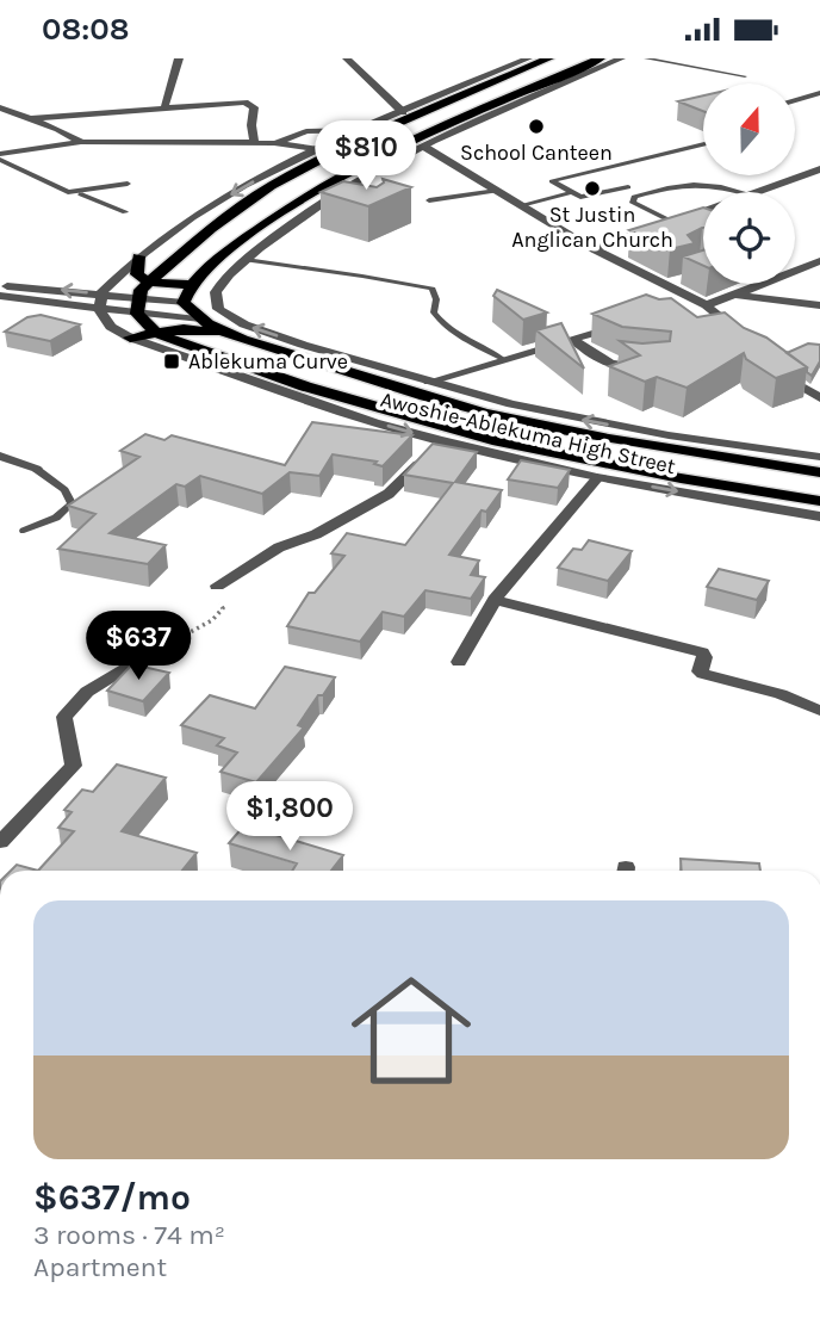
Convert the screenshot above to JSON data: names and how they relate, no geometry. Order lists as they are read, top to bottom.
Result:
{
  "streets": {
    "main road": ["Awoshie-Ablekuma High Street"]
  },
  "places": {
    "other": ["School Canteen", "St Justin Anglican Church"],
    "transit": ["Ablekuma Curve"]
  },
  "north": "top",
  "page": {
    "status": "08:08",
    "price": ["$810", "$637", "$1,800"],
    "list": [
      {
        "name": "$637/mo",
        "note": "3 rooms · 74 m² · Apartment"
      }
    ]
  }
}
